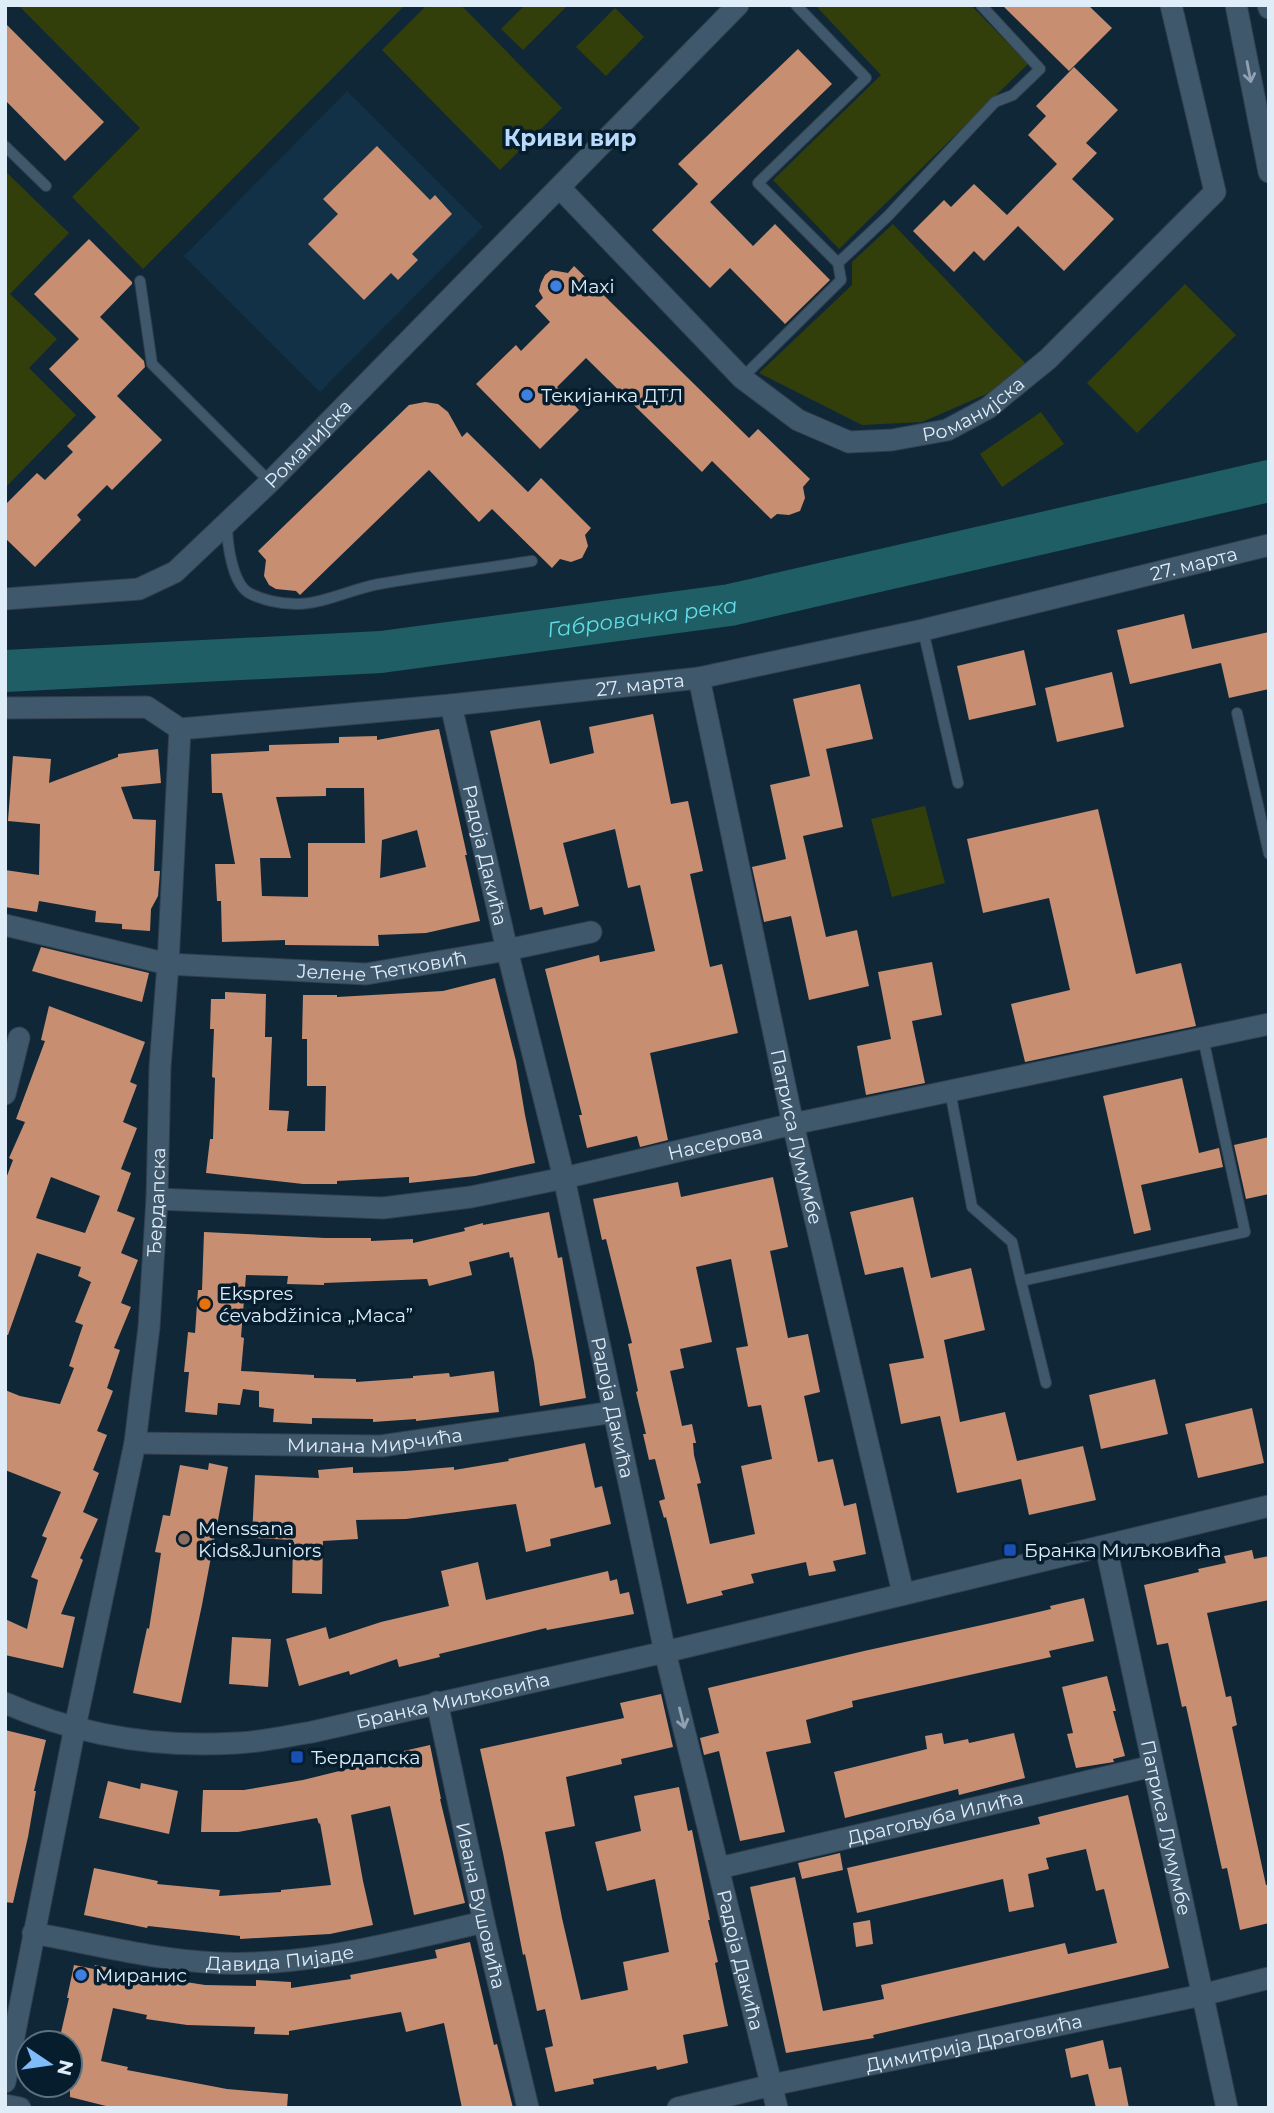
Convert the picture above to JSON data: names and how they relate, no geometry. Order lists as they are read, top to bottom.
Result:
{
  "streets": {
    "street": [
      "Романијска",
      "27. марта",
      "Радоја Дакића",
      "Јелене Ћетковић",
      "Патриса Лумумбе",
      "Насерова",
      "Ђердапска",
      "Милана Мирчића",
      "Бранка Миљковића",
      "Драгољуба Илића",
      "Ивана Вушовића",
      "Давида Пијаде",
      "Димитрија Драговића"
    ]
  },
  "crossings": [
    ["27. марта", "Радоја Дакића"],
    ["27. марта", "Патриса Лумумбе"],
    ["27. марта", "Ђердапска"],
    ["Радоја Дакића", "Јелене Ћетковић"],
    ["Радоја Дакића", "Насерова"],
    ["Радоја Дакића", "Милана Мирчића"],
    ["Радоја Дакића", "Бранка Миљковића"],
    ["Радоја Дакића", "Драгољуба Илића"],
    ["Радоја Дакића", "Димитрија Драговића"],
    ["Јелене Ћетковић", "Ђердапска"],
    ["Патриса Лумумбе", "Насерова"],
    ["Патриса Лумумбе", "Бранка Миљковића"],
    ["Патриса Лумумбе", "Драгољуба Илића"],
    ["Патриса Лумумбе", "Димитрија Драговића"],
    ["Насерова", "Ђердапска"],
    ["Ђердапска", "Милана Мирчића"],
    ["Ђердапска", "Бранка Миљковића"],
    ["Ђердапска", "Давида Пијаде"],
    ["Бранка Миљковића", "Ивана Вушовића"],
    ["Ивана Вушовића", "Давида Пијаде"]
  ],
  "districts": ["Криви вир"],
  "water": ["Габровачка река"],
  "places": {
    "other": [
      "Maxi",
      "Текијанка ДТЛ",
      "Ekspres ćevabdžinica „Maca”",
      "Menssana Kids&Juniors",
      "Миранис"
    ],
    "transit": ["Бранка Миљковића", "Ђердапска"]
  },
  "north": "right"
}
